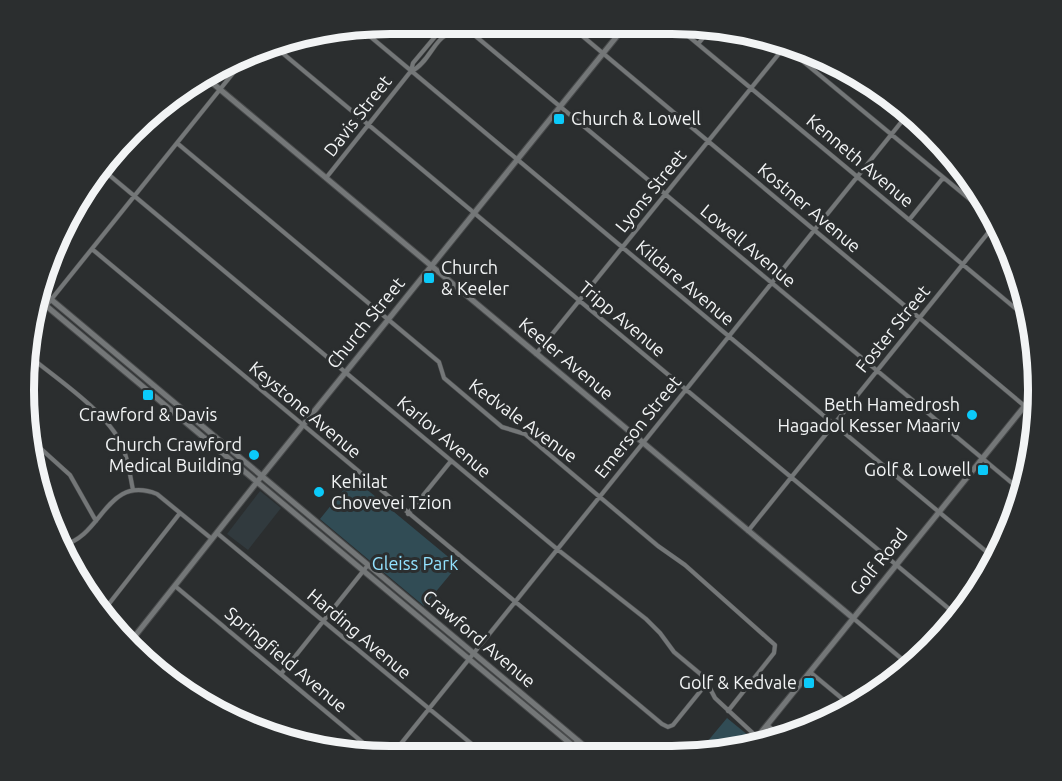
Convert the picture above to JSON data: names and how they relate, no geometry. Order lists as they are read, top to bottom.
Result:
{
  "streets": {
    "main road": [
      "Church Street",
      "Keeler Avenue",
      "Golf Road",
      "Crawford Avenue"
    ],
    "street": [
      "Davis Street",
      "Kenneth Avenue",
      "Lyons Street",
      "Kostner Avenue",
      "Lowell Avenue",
      "Kildare Avenue",
      "Tripp Avenue",
      "Foster Street",
      "Keystone Avenue",
      "Kedvale Avenue",
      "Emerson Street",
      "Karlov Avenue",
      "Harding Avenue",
      "Springfield Avenue"
    ]
  },
  "crossings": [
    ["Davis Street", "Kildare Avenue"],
    ["Davis Street", "Tripp Avenue"],
    ["Davis Street", "Keeler Avenue"],
    ["Kenneth Avenue", "Lyons Street"],
    ["Kenneth Avenue", "Foster Street"],
    ["Kenneth Avenue", "Emerson Street"],
    ["Lyons Street", "Kostner Avenue"],
    ["Lyons Street", "Lowell Avenue"],
    ["Lyons Street", "Kildare Avenue"],
    ["Lyons Street", "Tripp Avenue"],
    ["Lyons Street", "Keeler Avenue"],
    ["Kostner Avenue", "Church Street"],
    ["Kostner Avenue", "Foster Street"],
    ["Kostner Avenue", "Emerson Street"],
    ["Kostner Avenue", "Golf Road"],
    ["Lowell Avenue", "Church Street"],
    ["Lowell Avenue", "Foster Street"],
    ["Lowell Avenue", "Emerson Street"],
    ["Lowell Avenue", "Golf Road"],
    ["Kildare Avenue", "Church Street"],
    ["Kildare Avenue", "Foster Street"],
    ["Kildare Avenue", "Emerson Street"],
    ["Kildare Avenue", "Golf Road"],
    ["Tripp Avenue", "Church Street"],
    ["Tripp Avenue", "Foster Street"],
    ["Tripp Avenue", "Emerson Street"],
    ["Tripp Avenue", "Golf Road"],
    ["Church Street", "Keeler Avenue"],
    ["Church Street", "Keystone Avenue"],
    ["Church Street", "Kedvale Avenue"],
    ["Church Street", "Karlov Avenue"],
    ["Church Street", "Harding Avenue"],
    ["Church Street", "Crawford Avenue"],
    ["Church Street", "Springfield Avenue"],
    ["Foster Street", "Keeler Avenue"],
    ["Keeler Avenue", "Emerson Street"],
    ["Keeler Avenue", "Golf Road"],
    ["Keystone Avenue", "Emerson Street"],
    ["Keystone Avenue", "Karlov Avenue"],
    ["Kedvale Avenue", "Emerson Street"],
    ["Kedvale Avenue", "Karlov Avenue"],
    ["Emerson Street", "Karlov Avenue"],
    ["Emerson Street", "Harding Avenue"],
    ["Emerson Street", "Crawford Avenue"]
  ],
  "parks": ["Gleiss Park"],
  "places": {
    "transit": [
      "Church & Lowell",
      "Church & Keeler",
      "Crawford & Davis",
      "Golf & Lowell",
      "Golf & Kedvale"
    ],
    "other": ["Beth Hamedrosh Hagadol Kesser Maariv", "Church Crawford Medical Building", "Kehilat Chovevei Tzion"]
  }
}
